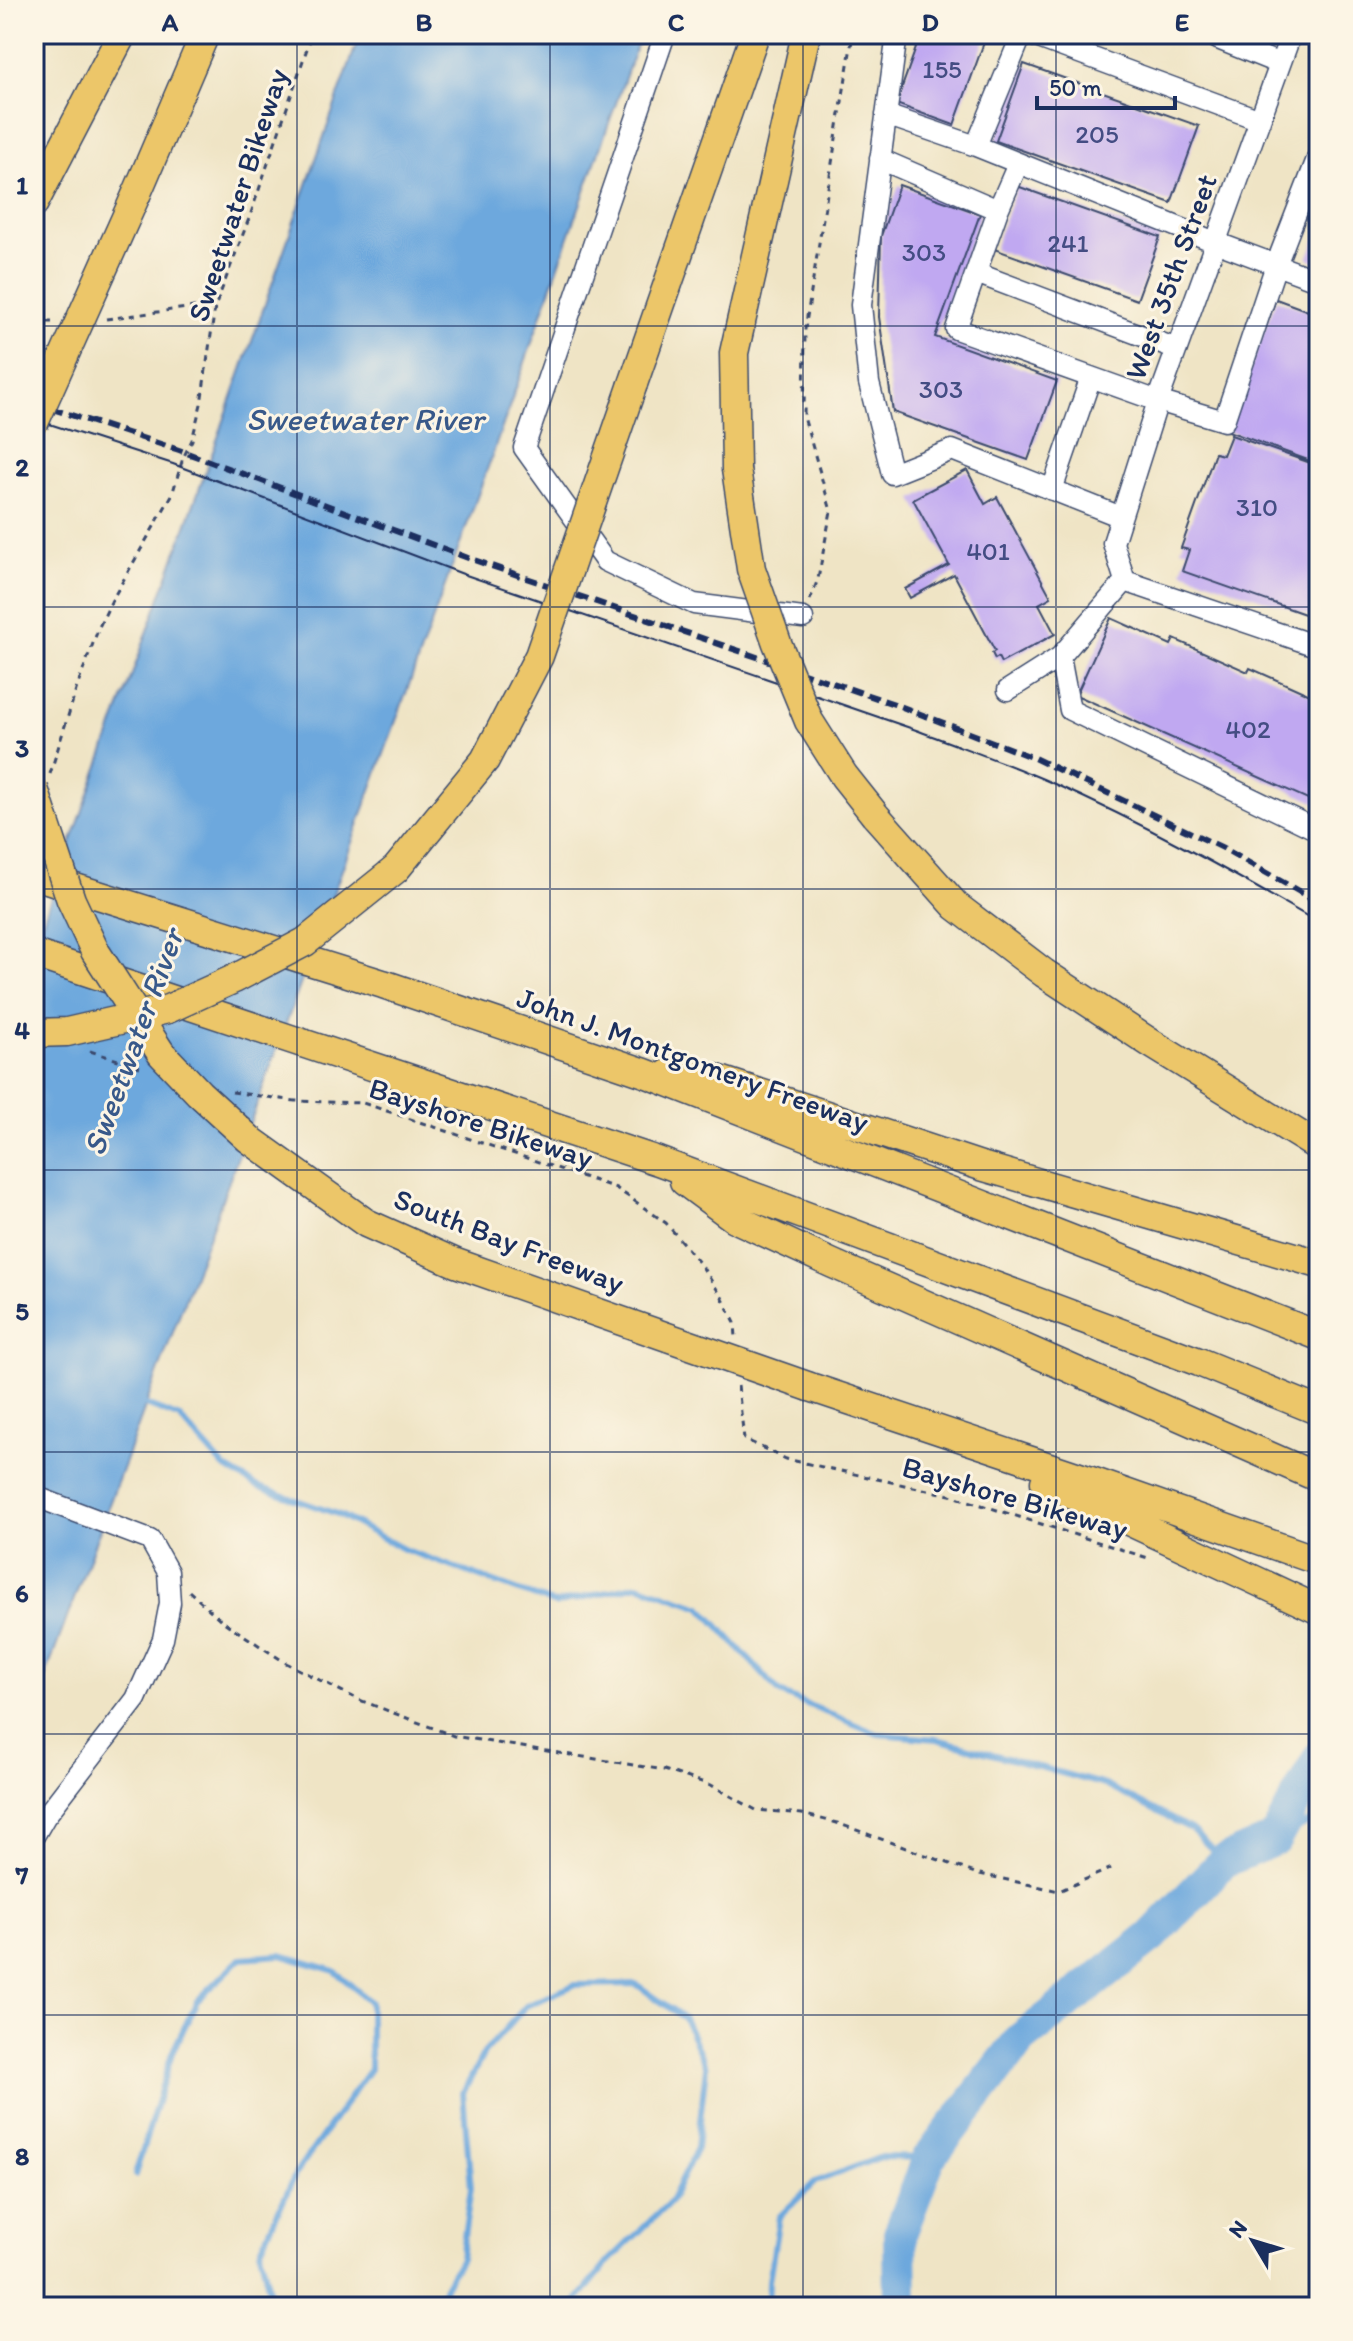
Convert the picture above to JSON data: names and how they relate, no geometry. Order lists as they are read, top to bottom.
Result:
{
  "streets": {
    "highway": ["John J. Montgomery Freeway", "South Bay Freeway"],
    "street": ["West 35th Street"],
    "path": ["Sweetwater Bikeway", "Bayshore Bikeway"]
  },
  "crossings": [
    ["Sweetwater Bikeway", "South Bay Freeway"]
  ],
  "water": ["Sweetwater River"],
  "house_numbers": [
    "155",
    "205",
    "241",
    "303",
    "303",
    "310",
    "401",
    "402"
  ],
  "scale_bar": "50 m",
  "north": "top left",
  "grid": {
    "columns": [
      "A",
      "B",
      "C",
      "D",
      "E"
    ],
    "rows": [
      "1",
      "2",
      "3",
      "4",
      "5",
      "6",
      "7",
      "8"
    ]
  }
}
